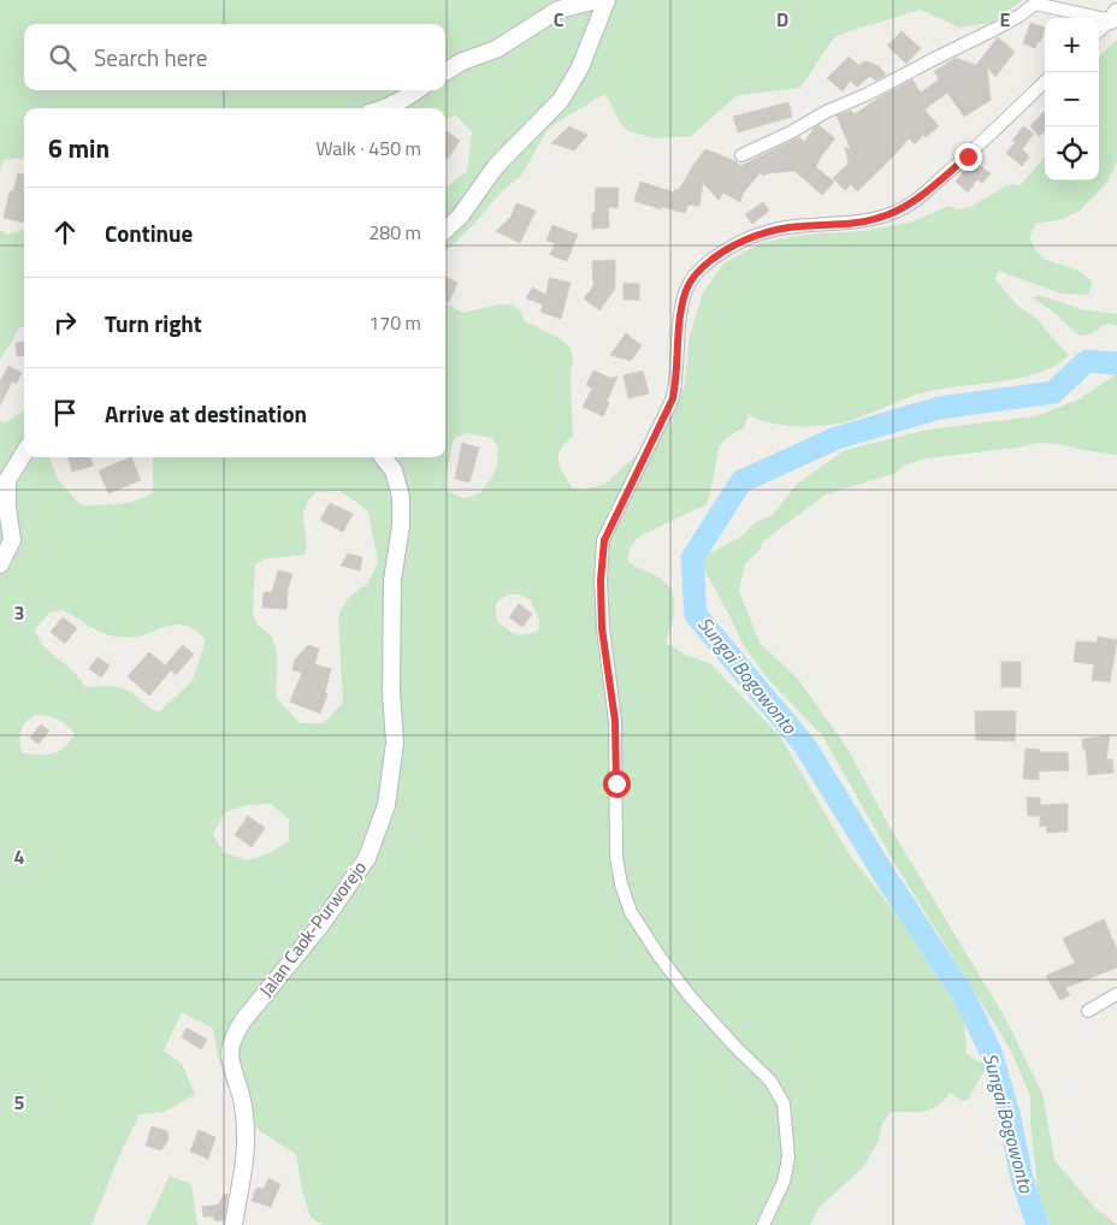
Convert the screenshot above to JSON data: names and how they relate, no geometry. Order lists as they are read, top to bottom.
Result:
{
  "streets": {
    "street": ["Jalan Caok-Purworejo"]
  },
  "water": ["Sungai Bogowonto"],
  "page": {
    "map_buttons": ["+", "−"],
    "search": "Search here",
    "heading": ["6 min", "Walk · 450 m"],
    "list": [
      ["Continue", "280 m"],
      ["Turn right", "170 m"],
      "Arrive at destination"
    ]
  },
  "grid": {
    "columns": ["C", "D", "E"],
    "rows": ["3", "4", "5"]
  }
}
